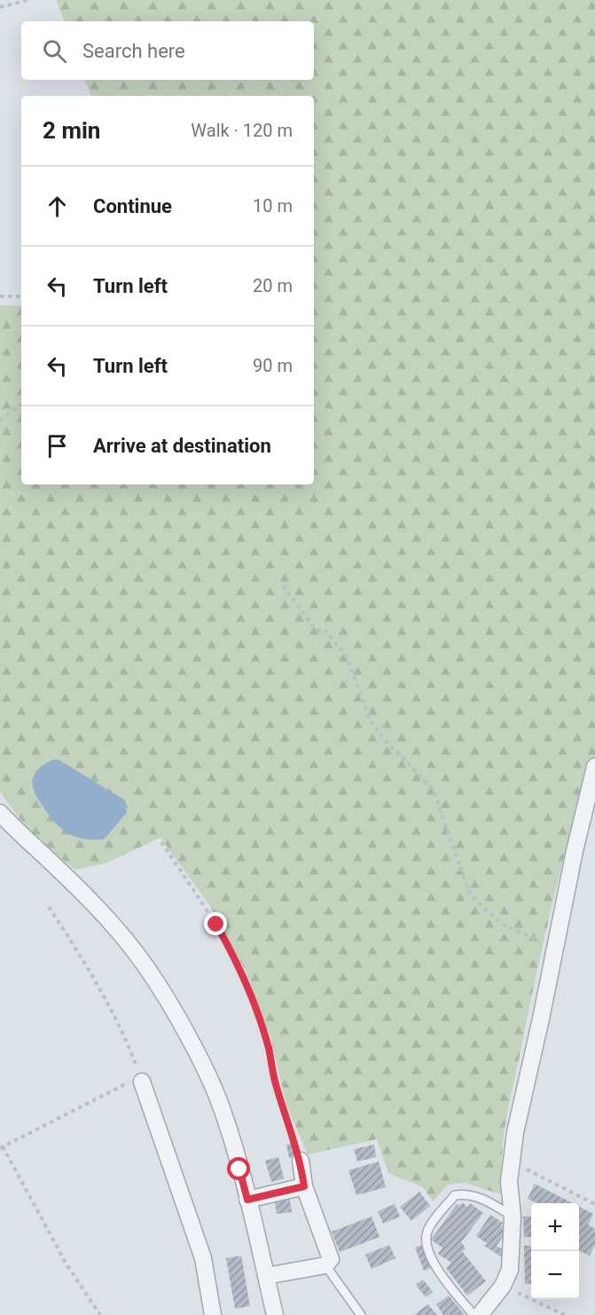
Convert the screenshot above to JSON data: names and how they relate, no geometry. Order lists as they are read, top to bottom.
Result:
{
  "page": {
    "search": "Search here",
    "heading": ["2 min", "Walk · 120 m"],
    "list": [
      ["Continue", "10 m"],
      ["Turn left", "20 m"],
      ["Turn left", "90 m"],
      "Arrive at destination"
    ],
    "map_buttons": ["+", "−"]
  }
}
